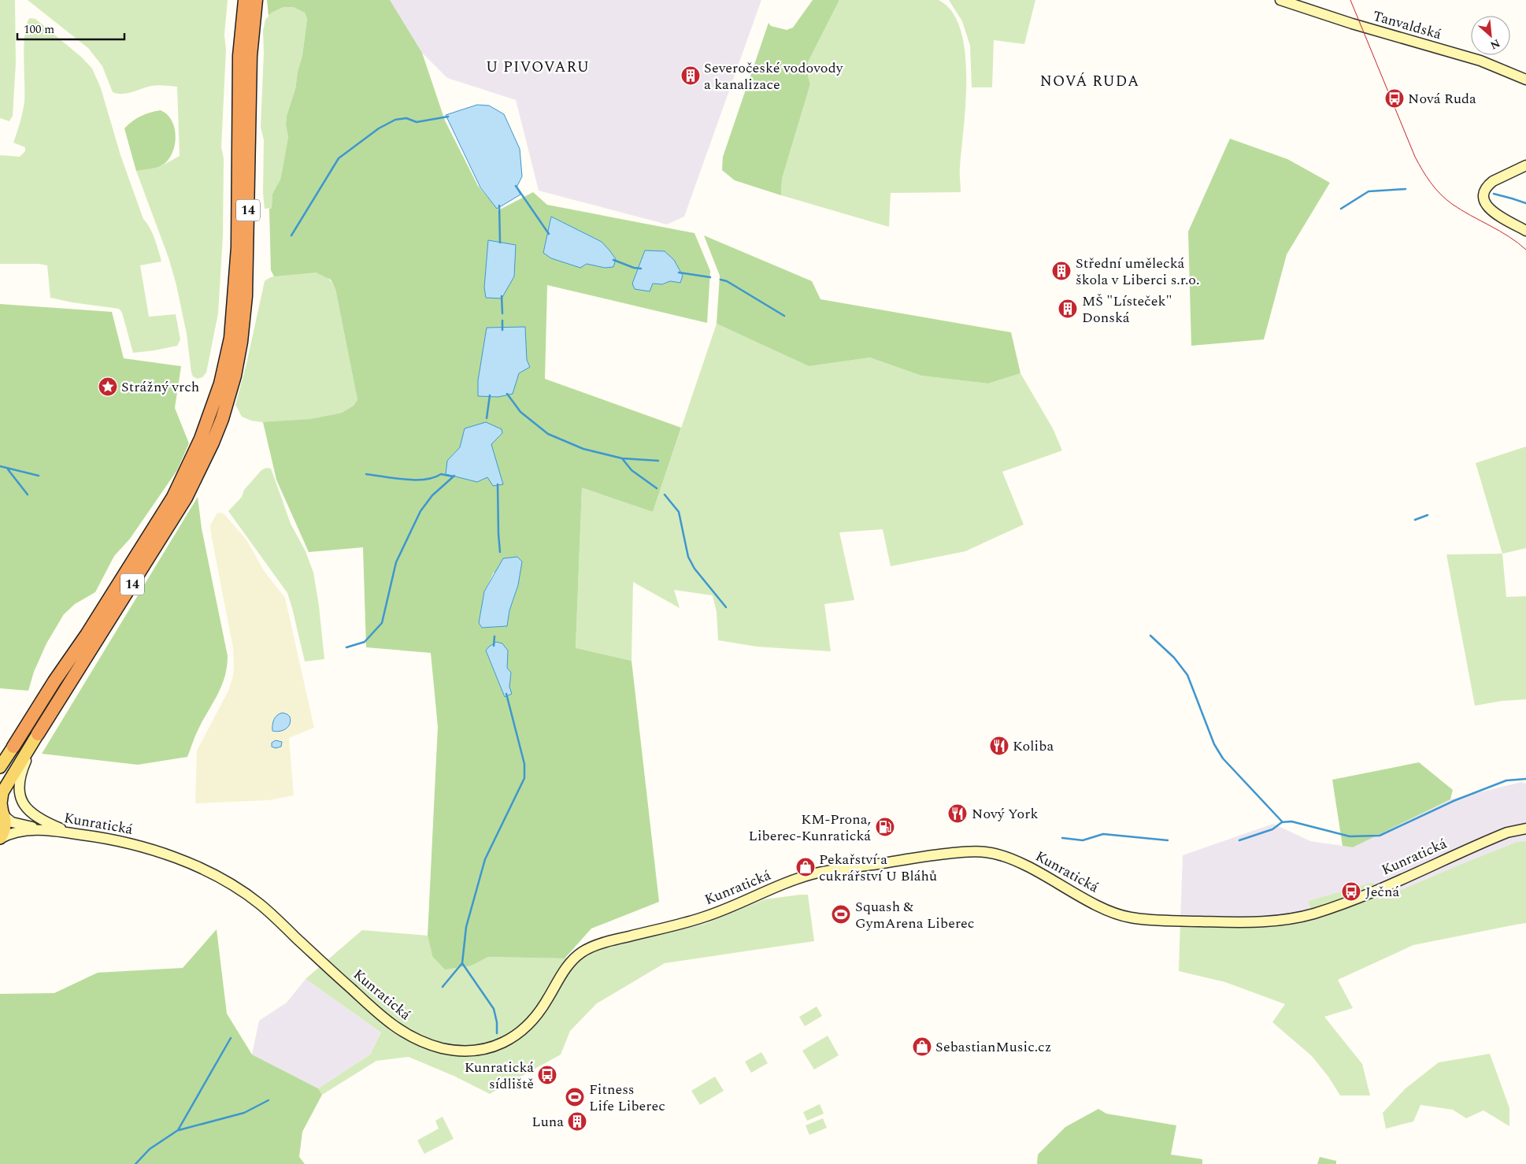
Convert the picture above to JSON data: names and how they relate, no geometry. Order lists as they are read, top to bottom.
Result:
{
  "streets": {
    "highway": ["14"],
    "main road": ["Kunratická"],
    "street": ["Tanvaldská"]
  },
  "crossings": [
    ["14", "Kunratická"]
  ],
  "districts": ["U PIVOVARU", "NOVÁ RUDA"],
  "places": {
    "building": [
      "Severočeské vodovody a kanalizace",
      "Střední umělecká škola v Liberci s.r.o.",
      "MŠ \"Lísteček\" Donská",
      "Luna"
    ],
    "bus stop": ["Nová Ruda", "Ječná", "Kunratická sídliště"],
    "place": ["Strážný vrch"],
    "restaurant": ["Koliba", "Nový York"],
    "fuel station": ["KM-Prona, Liberec-Kunratická"],
    "shop": ["Pekařství a cukrářství U Bláhů", "SebastianMusic.cz"],
    "sports": ["Squash & GymArena Liberec", "Fitness Life Liberec"]
  },
  "scale_bar": "100 m",
  "north": "bottom right"
}
